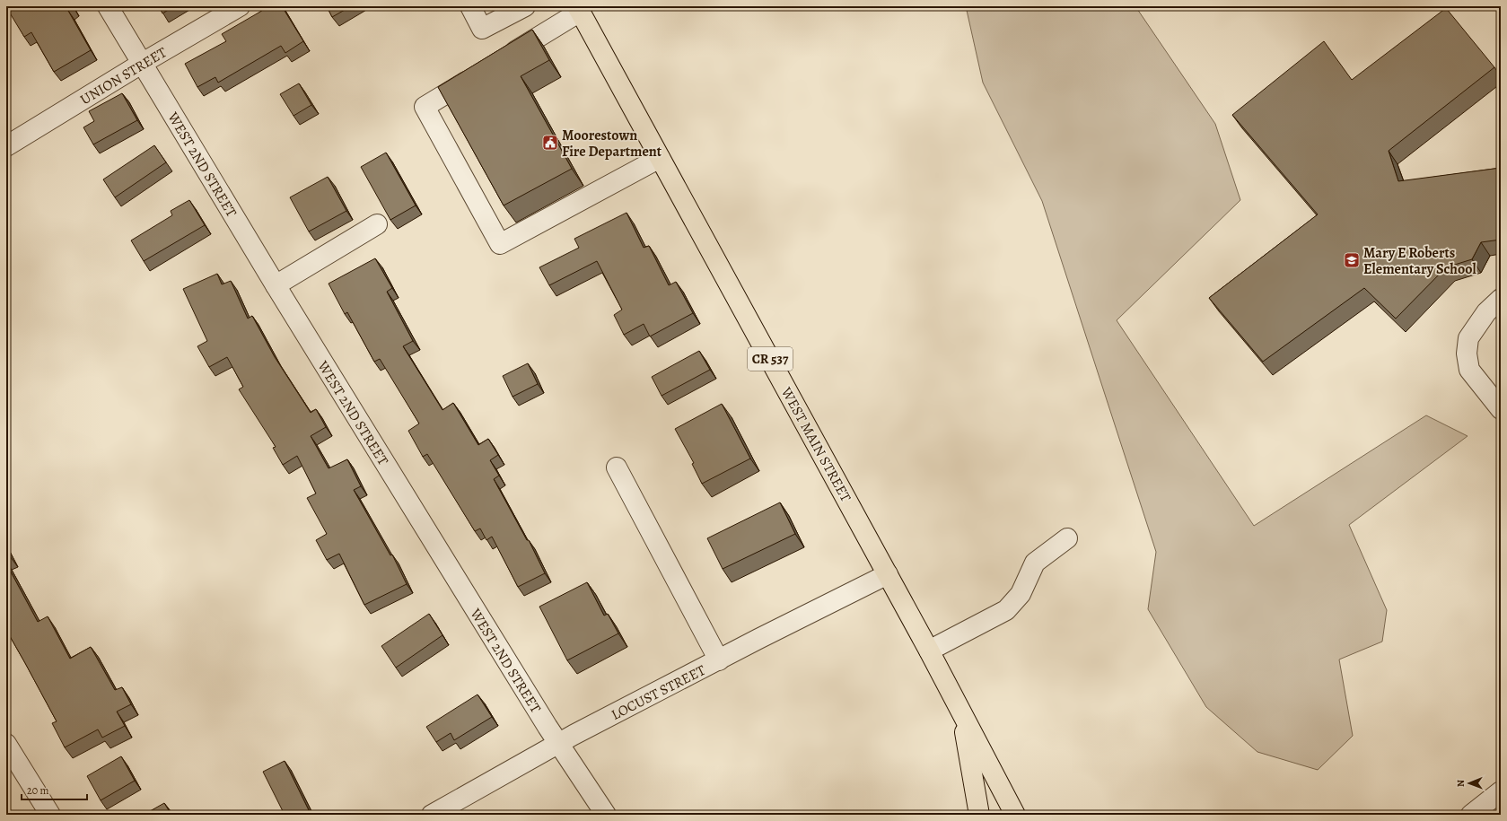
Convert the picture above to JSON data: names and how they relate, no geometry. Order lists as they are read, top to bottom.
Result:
{
  "streets": {
    "main road": ["CR 537", "WEST MAIN STREET"],
    "street": ["UNION STREET", "WEST 2ND STREET", "LOCUST STREET"]
  },
  "crossings": [
    ["UNION STREET", "WEST 2ND STREET"],
    ["WEST 2ND STREET", "LOCUST STREET"],
    ["CR 537", "WEST MAIN STREET"],
    ["WEST MAIN STREET", "LOCUST STREET"]
  ],
  "places": {
    "public building": ["Moorestown Fire Department"],
    "school or university": ["Mary E Roberts Elementary School"]
  },
  "scale_bar": "20 m",
  "north": "left"
}
